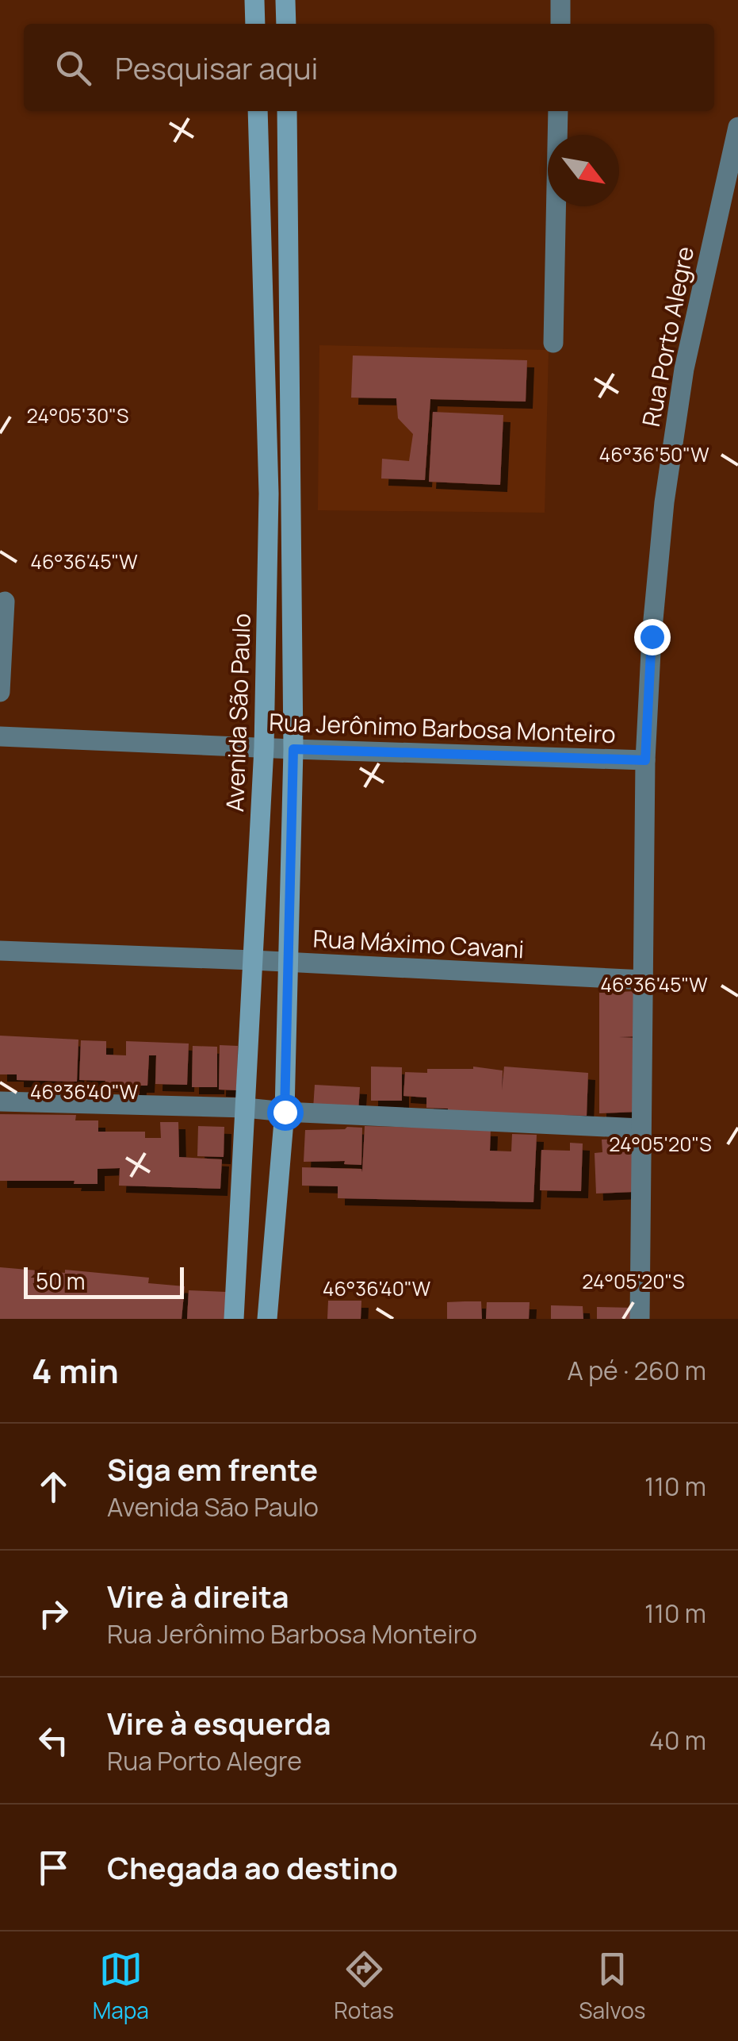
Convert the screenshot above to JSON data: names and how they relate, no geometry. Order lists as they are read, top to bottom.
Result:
{
  "streets": {
    "main road": ["Avenida São Paulo"],
    "street": ["Rua Porto Alegre", "Rua Jerônimo Barbosa Monteiro", "Rua Máximo Cavani"]
  },
  "crossings": [
    ["Rua Porto Alegre", "Rua Jerônimo Barbosa Monteiro"],
    ["Rua Porto Alegre", "Rua Máximo Cavani"],
    ["Avenida São Paulo", "Rua Jerônimo Barbosa Monteiro"],
    ["Avenida São Paulo", "Rua Máximo Cavani"]
  ],
  "scale_bar": "50 m",
  "north": "bottom right",
  "page": {
    "search": "Pesquisar aqui",
    "scale": "50 m",
    "heading": ["4 min", "A pé · 260 m"],
    "list": [
      ["Siga em frente", "Avenida São Paulo", "110 m"],
      ["Vire à direita", "Rua Jerônimo Barbosa Monteiro", "110 m"],
      ["Vire à esquerda", "Rua Porto Alegre", "40 m"],
      "Chegada ao destino"
    ],
    "nav": ["Mapa", "Rotas", "Salvos"]
  },
  "coordinates": [
    "24°05'30\"S",
    "46°36'50\"W",
    "46°36'45\"W",
    "46°36'40\"W",
    "24°05'20\"S"
  ]
}
